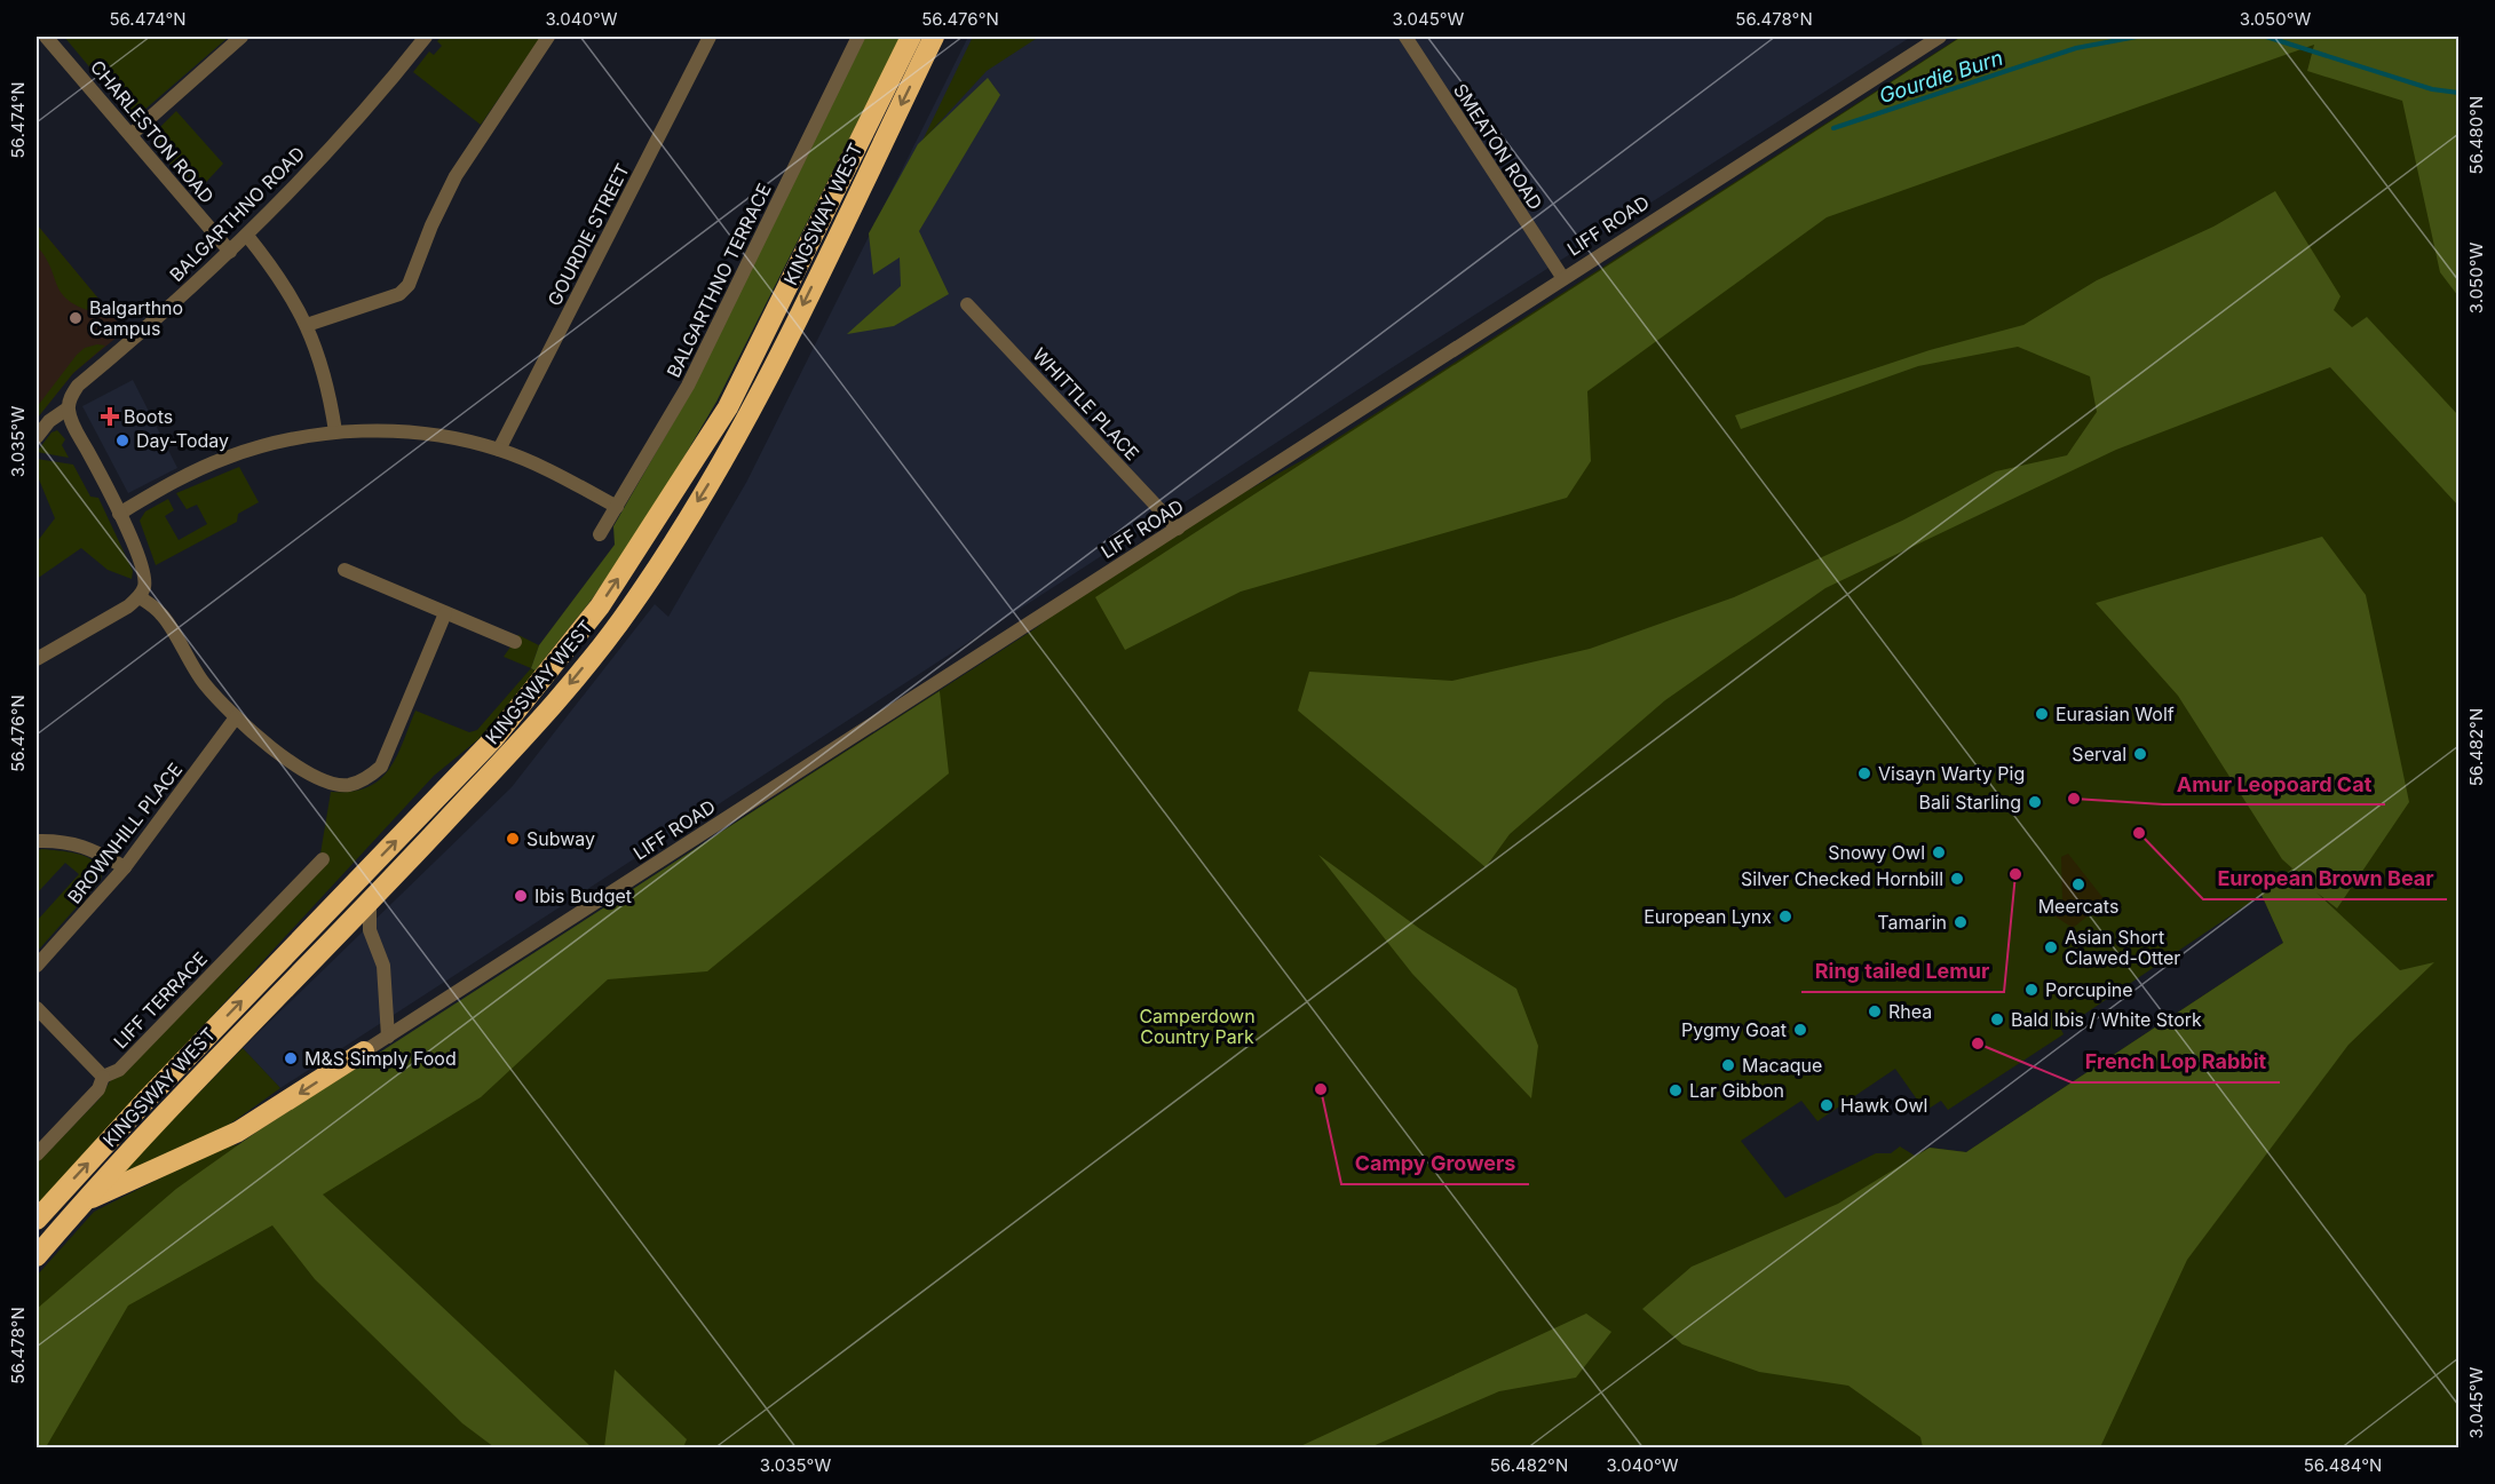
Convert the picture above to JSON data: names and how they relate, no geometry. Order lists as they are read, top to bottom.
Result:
{
  "streets": {
    "highway": ["KINGSWAY WEST"],
    "street": [
      "CHARLESTON ROAD",
      "SMEATON ROAD",
      "BALGARTHNO ROAD",
      "LIFF ROAD",
      "GOURDIE STREET",
      "BALGARTHNO TERRACE",
      "WHITTLE PLACE",
      "BROWNHILL PLACE",
      "LIFF TERRACE"
    ]
  },
  "crossings": [
    ["CHARLESTON ROAD", "BALGARTHNO ROAD"],
    ["SMEATON ROAD", "LIFF ROAD"],
    ["LIFF ROAD", "WHITTLE PLACE"]
  ],
  "water": ["Gourdie Burn"],
  "parks": ["Camperdown Country Park"],
  "places": {
    "other": [
      "Balgarthno Campus",
      "Day-Today",
      "Eurasian Wolf",
      "Serval",
      "Visayn Warty Pig",
      "Amur Leopoard Cat",
      "Bali Starling",
      "European Brown Bear",
      "Subway",
      "Snowy Owl",
      "Ring tailed Lemur",
      "Silver Checked Hornbill",
      "Meercats",
      "Ibis Budget",
      "European Lynx",
      "Tamarin",
      "Asian Short Clawed-Otter",
      "Porcupine",
      "Rhea",
      "Bald Ibis / White Stork",
      "Pygmy Goat",
      "French Lop Rabbit",
      "M&S Simply Food",
      "Macaque",
      "Campy Growers",
      "Lar Gibbon",
      "Hawk Owl"
    ],
    "health": ["Boots"]
  },
  "coordinates": [
    "56.474°N",
    "3.040°W",
    "56.476°N",
    "3.045°W",
    "56.478°N",
    "3.050°W",
    "56.480°N",
    "3.035°W",
    "56.482°N",
    "56.484°N"
  ]
}
